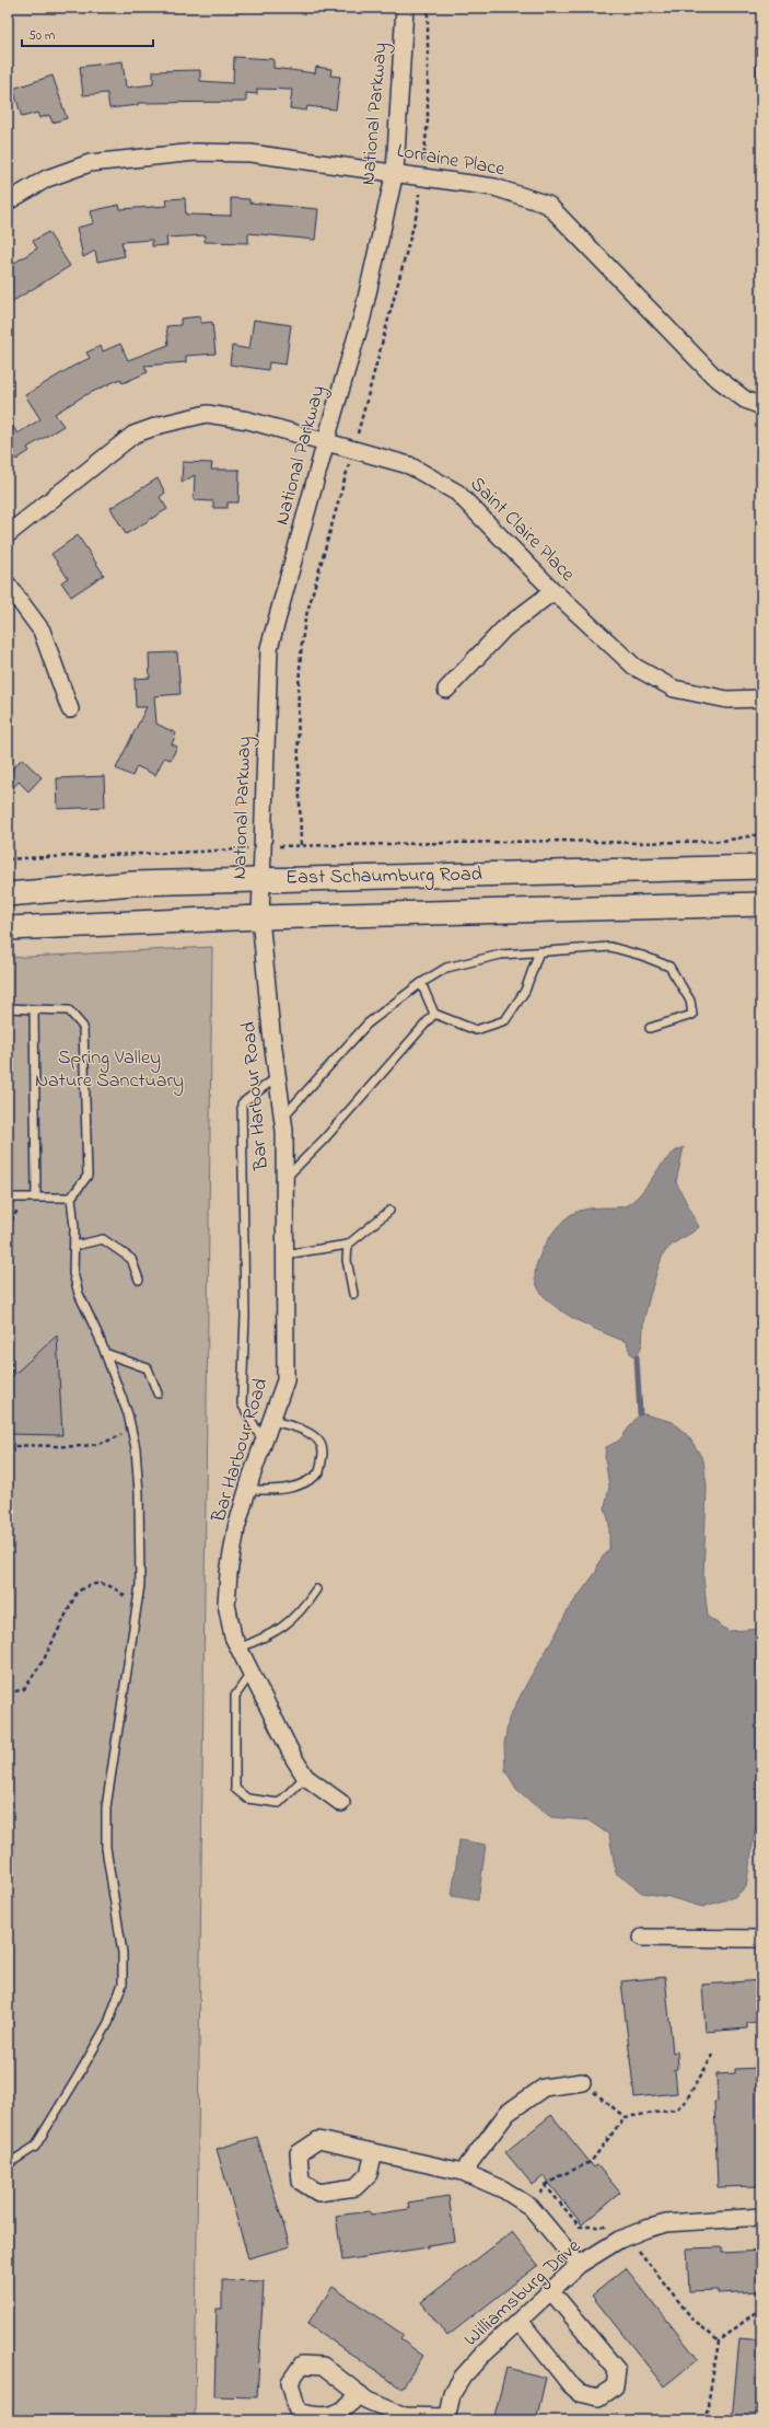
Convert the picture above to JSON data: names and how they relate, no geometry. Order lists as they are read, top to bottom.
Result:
{
  "streets": {
    "main road": ["East Schaumburg Road"],
    "street": [
      "National Parkway",
      "Lorraine Place",
      "Saint Claire Place",
      "Bar Harbour Road",
      "Williamsburg Drive"
    ]
  },
  "crossings": [
    ["National Parkway", "Lorraine Place"],
    ["National Parkway", "Saint Claire Place"],
    ["National Parkway", "East Schaumburg Road"],
    ["National Parkway", "Bar Harbour Road"],
    ["East Schaumburg Road", "Bar Harbour Road"]
  ],
  "parks": ["Spring Valley Nature Sanctuary"],
  "scale_bar": "50 m"
}
